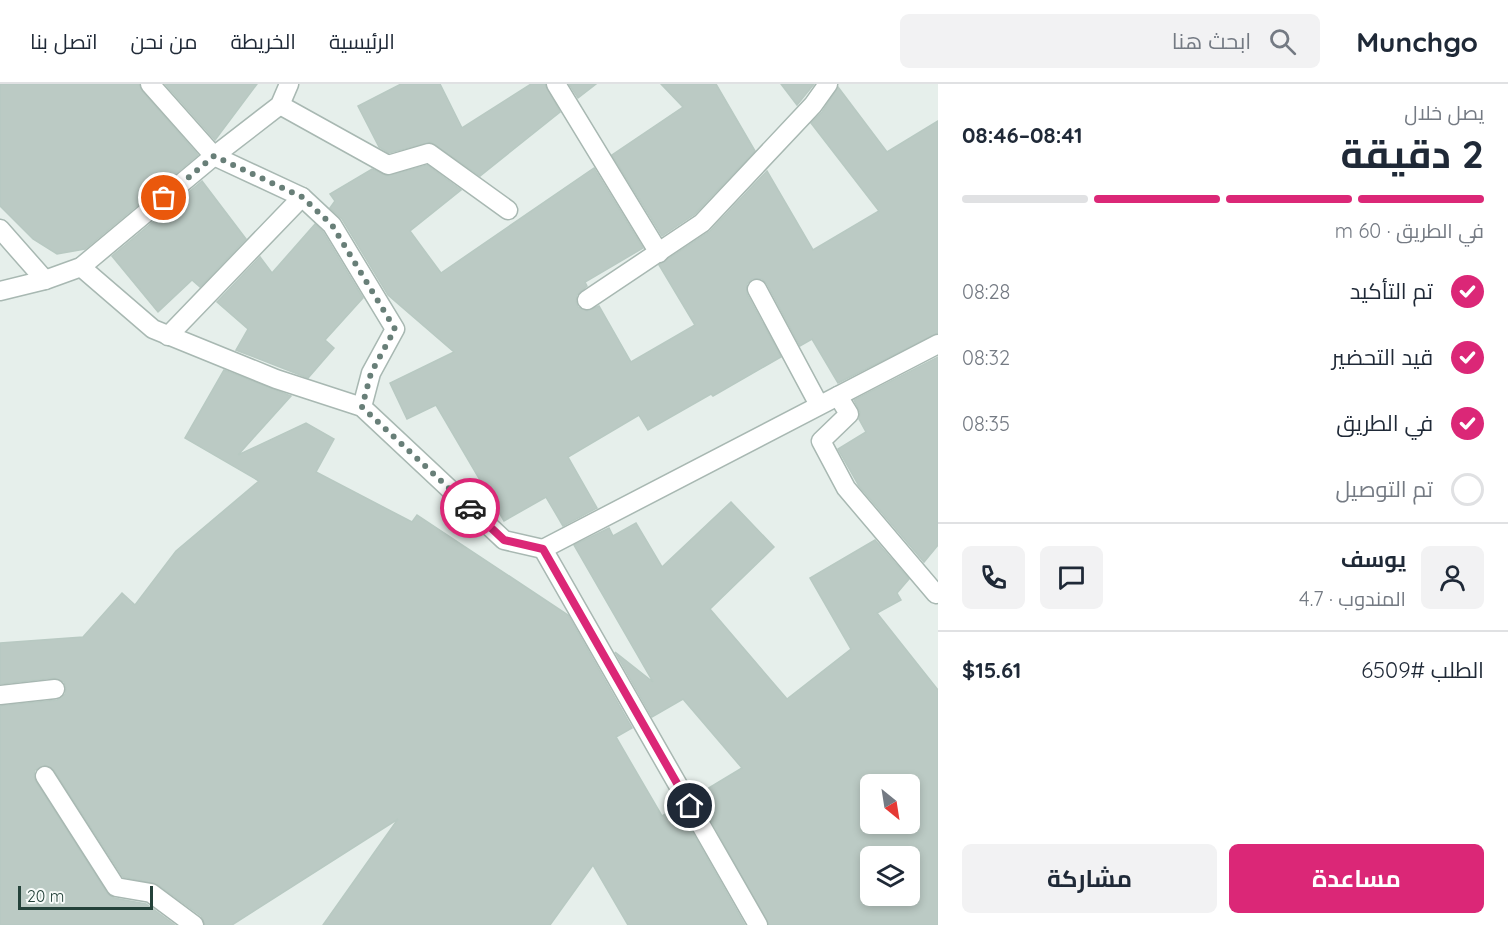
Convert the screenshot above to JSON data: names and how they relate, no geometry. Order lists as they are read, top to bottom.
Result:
{
  "scale_bar": "20 m",
  "north": "bottom right",
  "page": {
    "header": "Munchgo",
    "search": "ابحث هنا",
    "nav": [
      "الرئيسية",
      "الخريطة",
      "من نحن",
      "اتصل بنا"
    ],
    "heading": ["2 دقيقة", "يصل خلال", "08:41–08:46"],
    "panel": [
      "يوسف",
      "المندوب · 4.7",
      "الطلب #6509",
      "$15.61"
    ],
    "bar": "في الطريق · 60 m",
    "list": [
      ["تم التأكيد", "08:28"],
      ["قيد التحضير", "08:32"],
      ["في الطريق", "08:35"],
      "تم التوصيل"
    ],
    "buttons": ["مساعدة", "مشاركة"],
    "scale": "20 m"
  }
}
